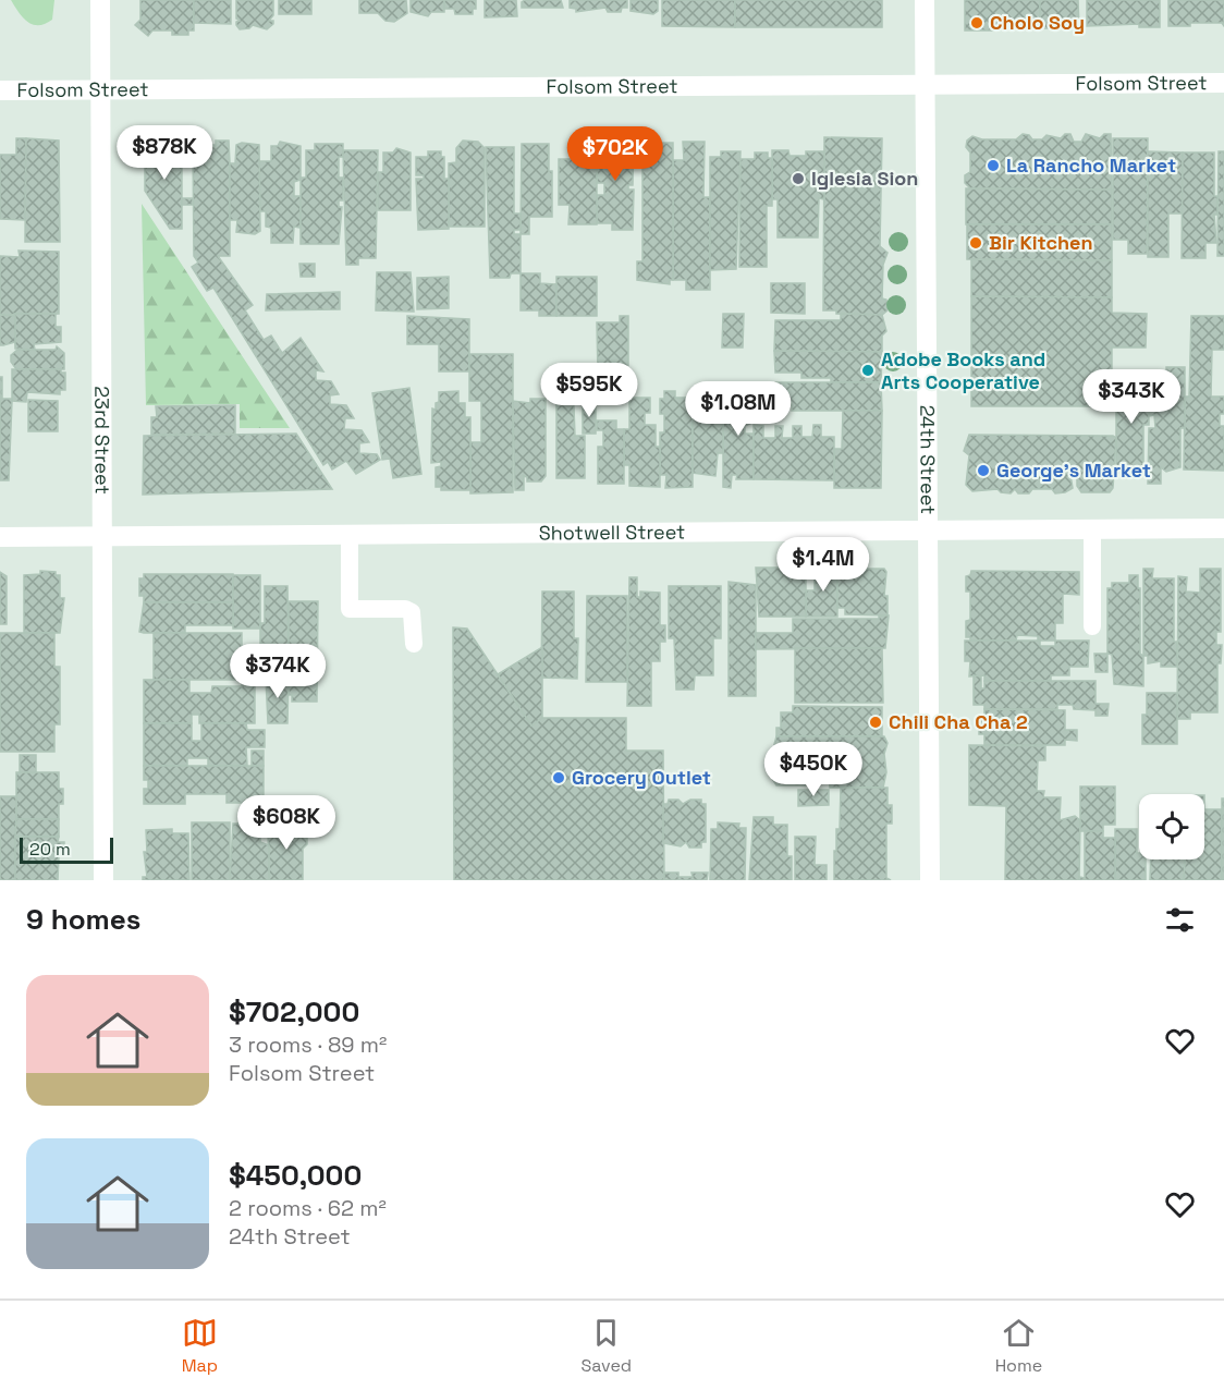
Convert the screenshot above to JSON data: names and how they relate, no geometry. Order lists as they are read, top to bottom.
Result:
{
  "streets": {
    "street": [
      "Folsom Street",
      "23rd Street",
      "24th Street",
      "Shotwell Street"
    ]
  },
  "crossings": [
    ["Folsom Street", "23rd Street"],
    ["Folsom Street", "24th Street"],
    ["23rd Street", "Shotwell Street"],
    ["24th Street", "Shotwell Street"]
  ],
  "places": [
    "Cholo Soy",
    "La Rancho Market",
    "Iglesia Sion",
    "Bir Kitchen",
    "Adobe Books and Arts Cooperative",
    "George's Market",
    "Chili Cha Cha 2",
    "Grocery Outlet"
  ],
  "scale_bar": "20 m",
  "page": {
    "price": [
      "$878K",
      "$702K",
      "$595K",
      "$343K",
      "$1.08M",
      "$1.4M",
      "$374K",
      "$450K",
      "$608K"
    ],
    "scale": "20 m",
    "heading": "9 homes",
    "list": [
      {
        "name": "$702,000",
        "note": "3 rooms · 89 m² · Folsom Street"
      },
      {
        "name": "$450,000",
        "note": "2 rooms · 62 m² · 24th Street"
      }
    ],
    "tabs": ["Map", "Saved", "Home"]
  }
}
